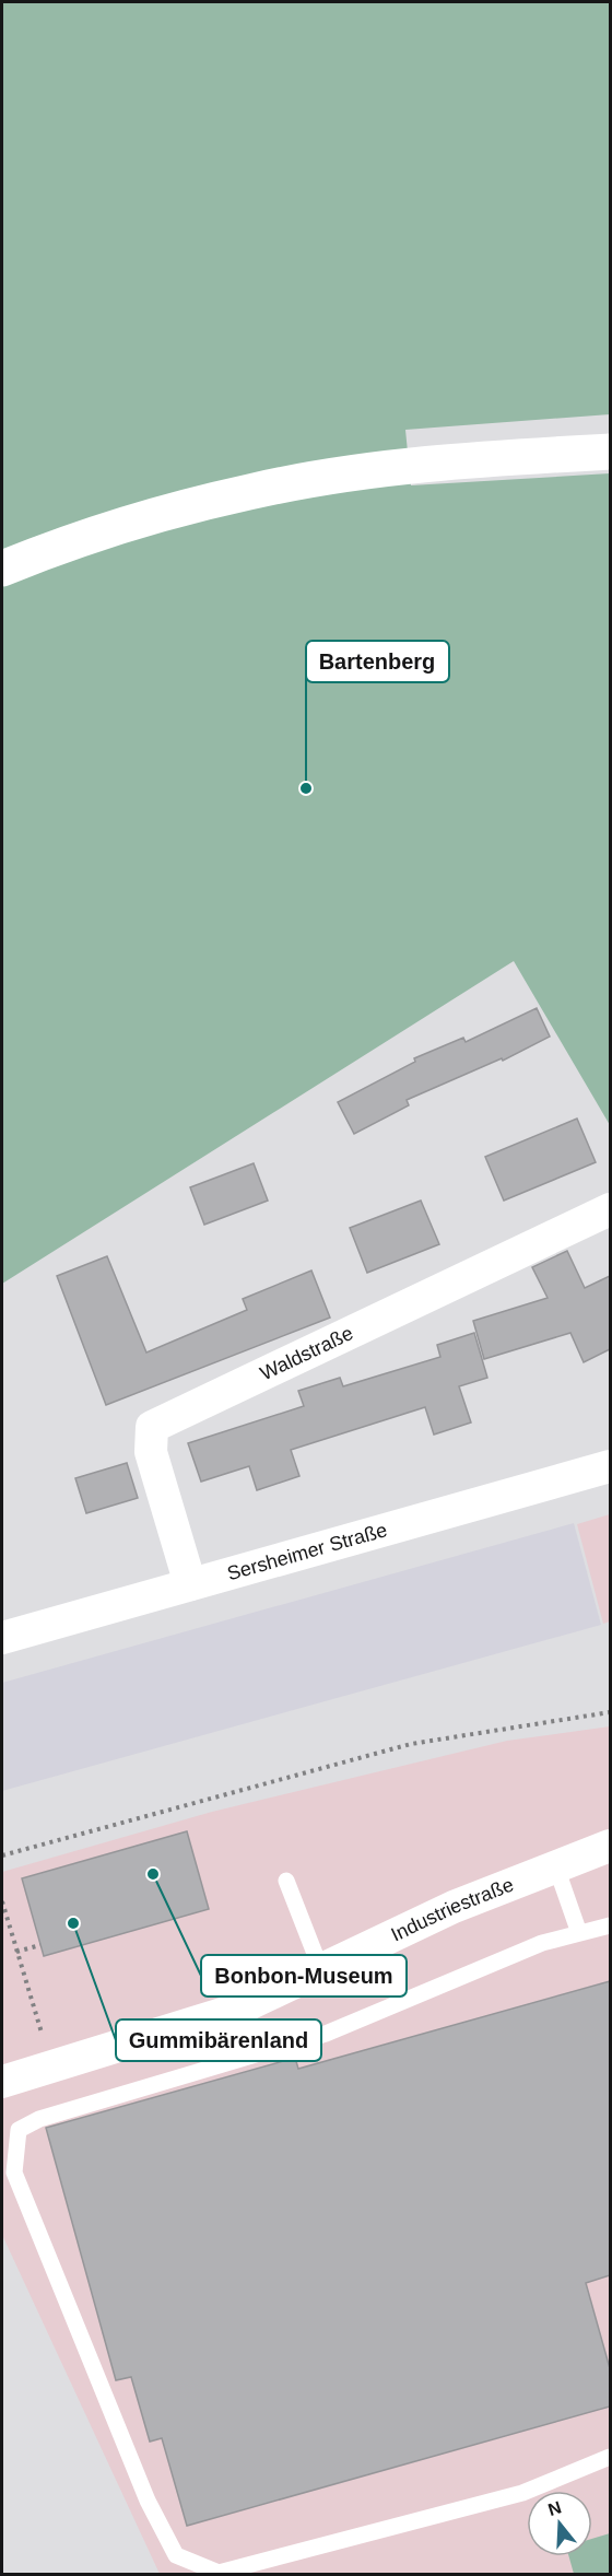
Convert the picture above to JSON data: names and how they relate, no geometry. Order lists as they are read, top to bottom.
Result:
{
  "streets": {
    "street": ["Waldstraße", "Sersheimer Straße", "Industriestraße"]
  },
  "crossings": [
    ["Waldstraße", "Sersheimer Straße"]
  ],
  "places": ["Bartenberg", "Bonbon-Museum", "Gummibärenland"],
  "north": "top"
}
